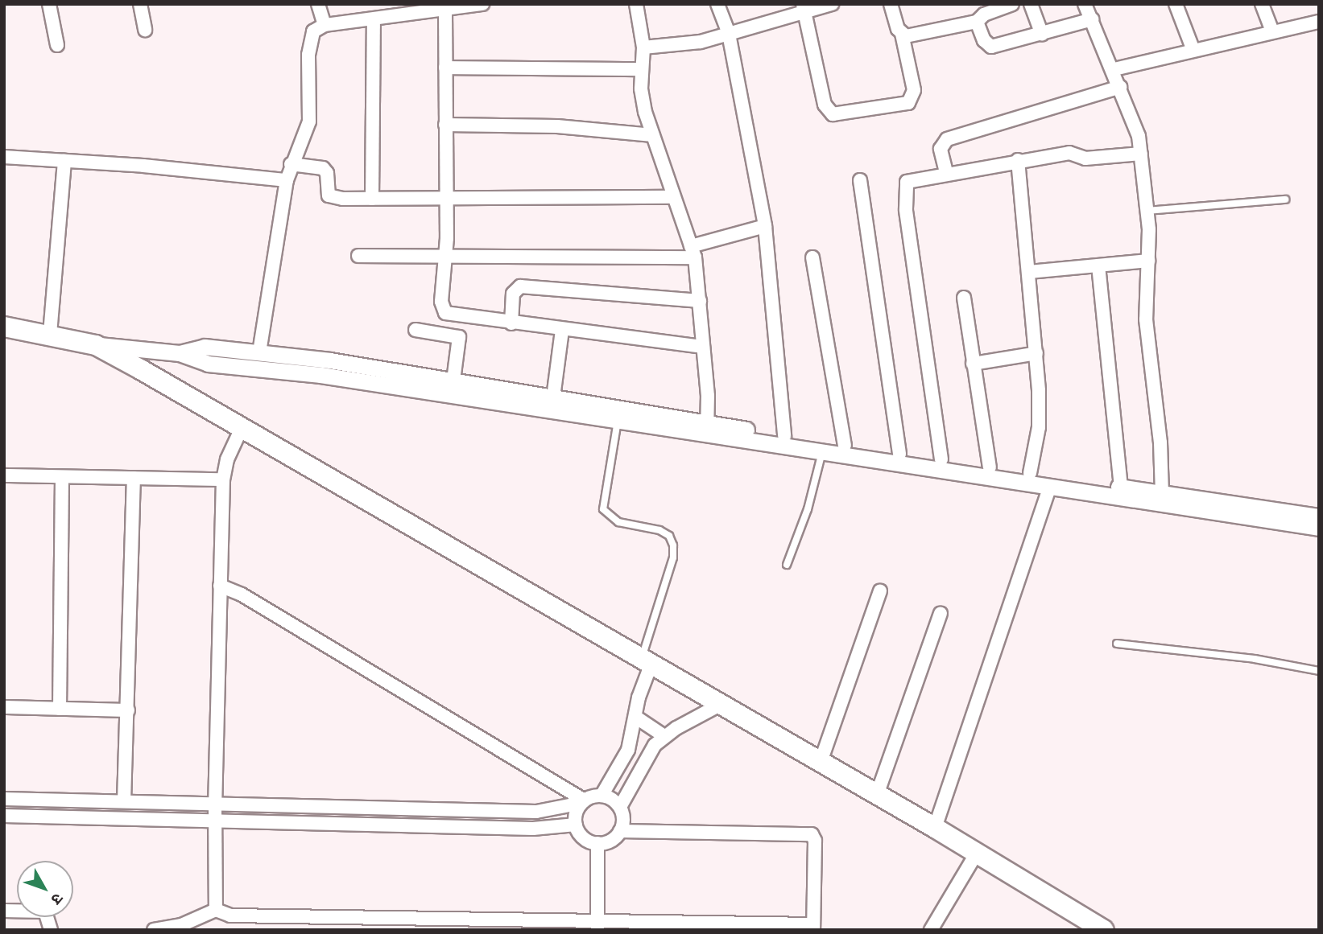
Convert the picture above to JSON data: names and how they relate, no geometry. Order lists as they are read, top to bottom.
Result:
{
  "north": "bottom right"
}
